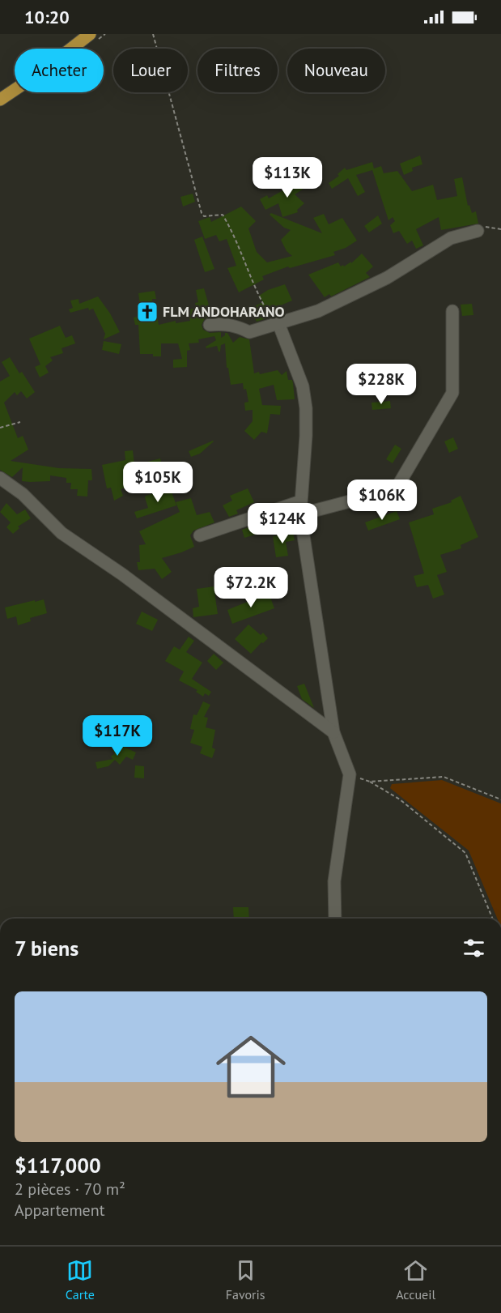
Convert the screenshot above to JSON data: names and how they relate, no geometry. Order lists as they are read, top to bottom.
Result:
{
  "places": {
    "church": ["FLM ANDOHARANO"]
  },
  "page": {
    "status": "10:20",
    "chip": [
      "Acheter",
      "Louer",
      "Filtres",
      "Nouveau"
    ],
    "price": [
      "$113K",
      "$228K",
      "$105K",
      "$106K",
      "$124K",
      "$72.2K",
      "$117K"
    ],
    "heading": "7 biens",
    "list": [
      {
        "name": "$117,000",
        "note": "2 pièces · 70 m² · Appartement"
      }
    ],
    "tabs": ["Carte", "Favoris", "Accueil"]
  }
}
